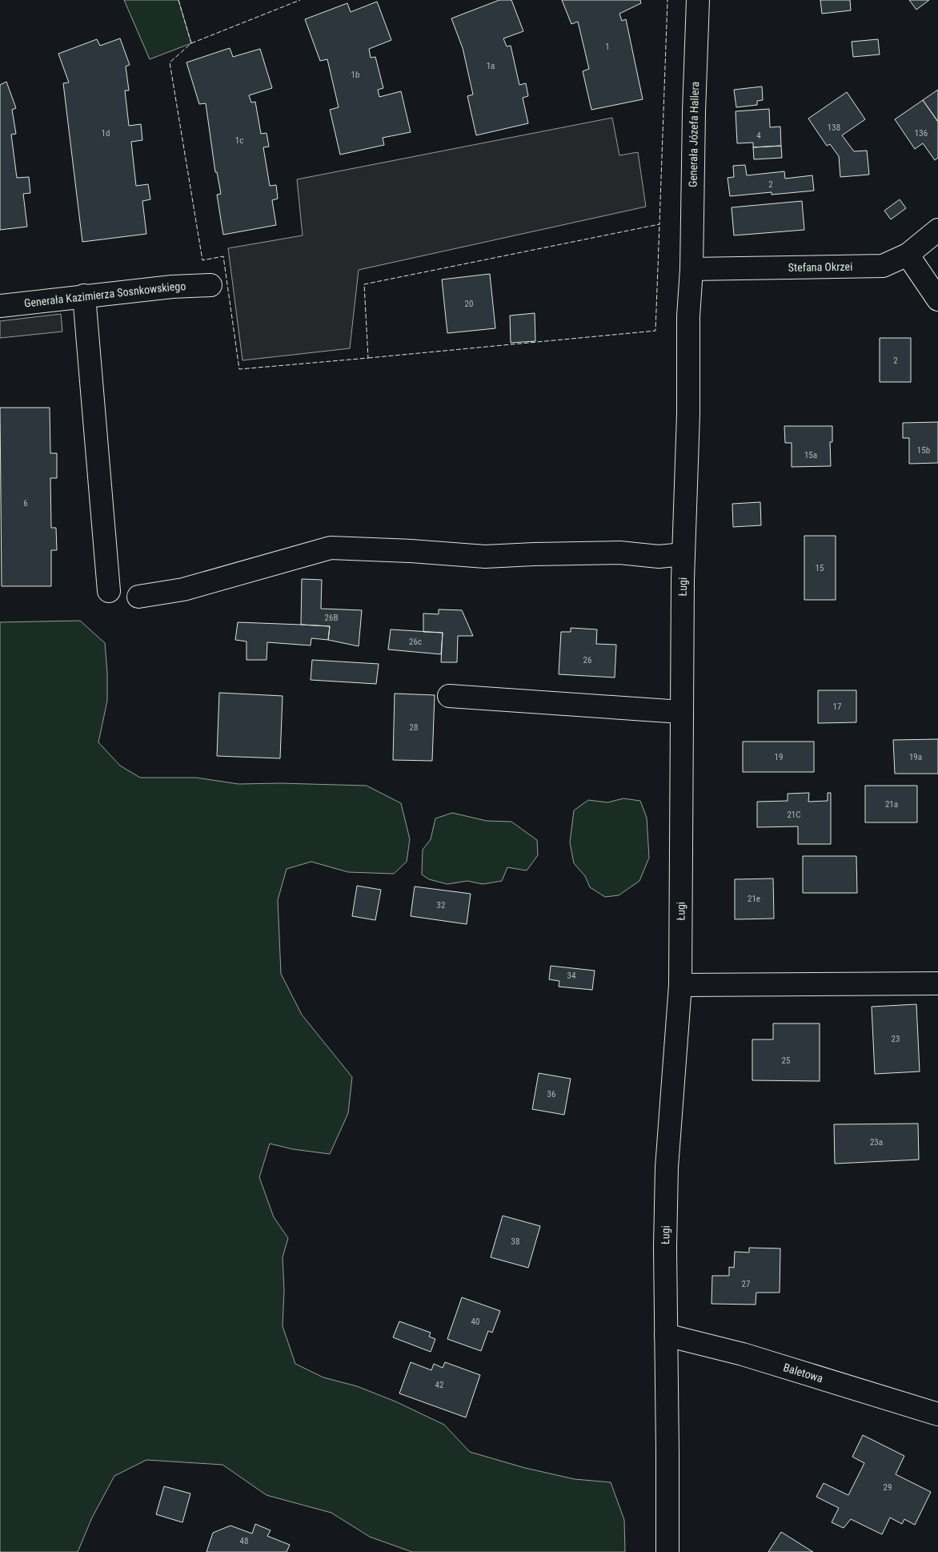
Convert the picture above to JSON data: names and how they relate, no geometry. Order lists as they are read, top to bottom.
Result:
{
  "streets": {
    "street": [
      "Generała Józefa Hallera",
      "Stefana Okrzei",
      "Generała Kazimierza Sosnkowskiego",
      "Ługi",
      "Baletowa"
    ]
  },
  "crossings": [
    ["Generała Józefa Hallera", "Stefana Okrzei"],
    ["Generała Józefa Hallera", "Ługi"],
    ["Stefana Okrzei", "Ługi"],
    ["Ługi", "Baletowa"]
  ],
  "house_numbers": [
    "1",
    "1a",
    "1b",
    "138",
    "1d",
    "136",
    "4",
    "1c",
    "2",
    "20",
    "2",
    "15b",
    "15a",
    "6",
    "15",
    "26B",
    "26c",
    "26",
    "17",
    "28",
    "19",
    "19a",
    "21a",
    "21C",
    "21e",
    "32",
    "34",
    "23",
    "25",
    "36",
    "23a",
    "38",
    "27",
    "40",
    "42",
    "29",
    "48"
  ]
}
